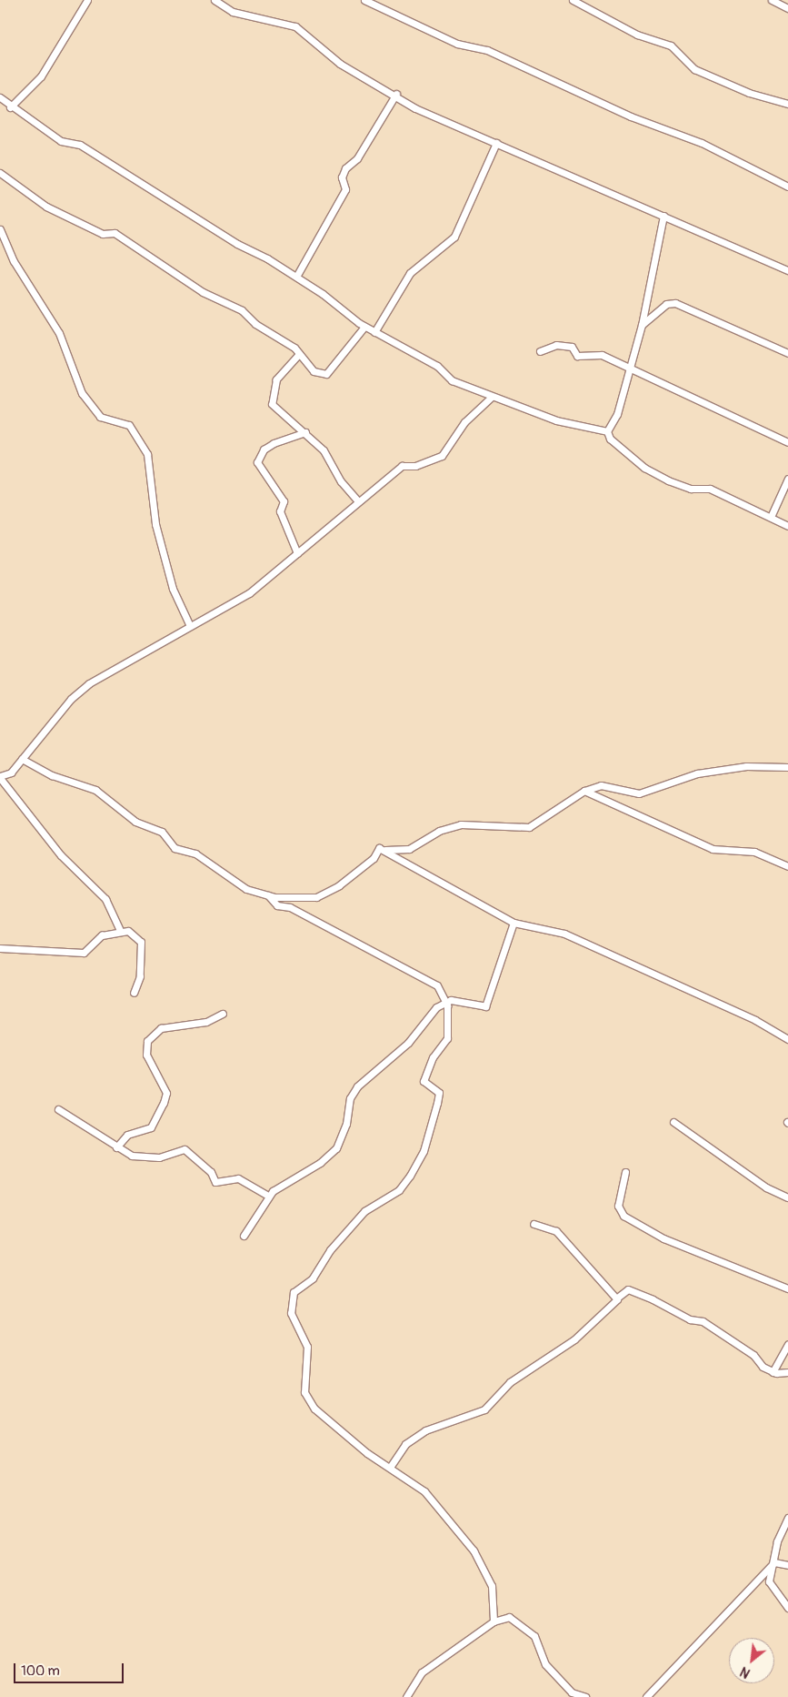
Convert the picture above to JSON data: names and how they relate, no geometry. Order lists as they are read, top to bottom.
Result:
{
  "scale_bar": "100 m",
  "north": "bottom left"
}
